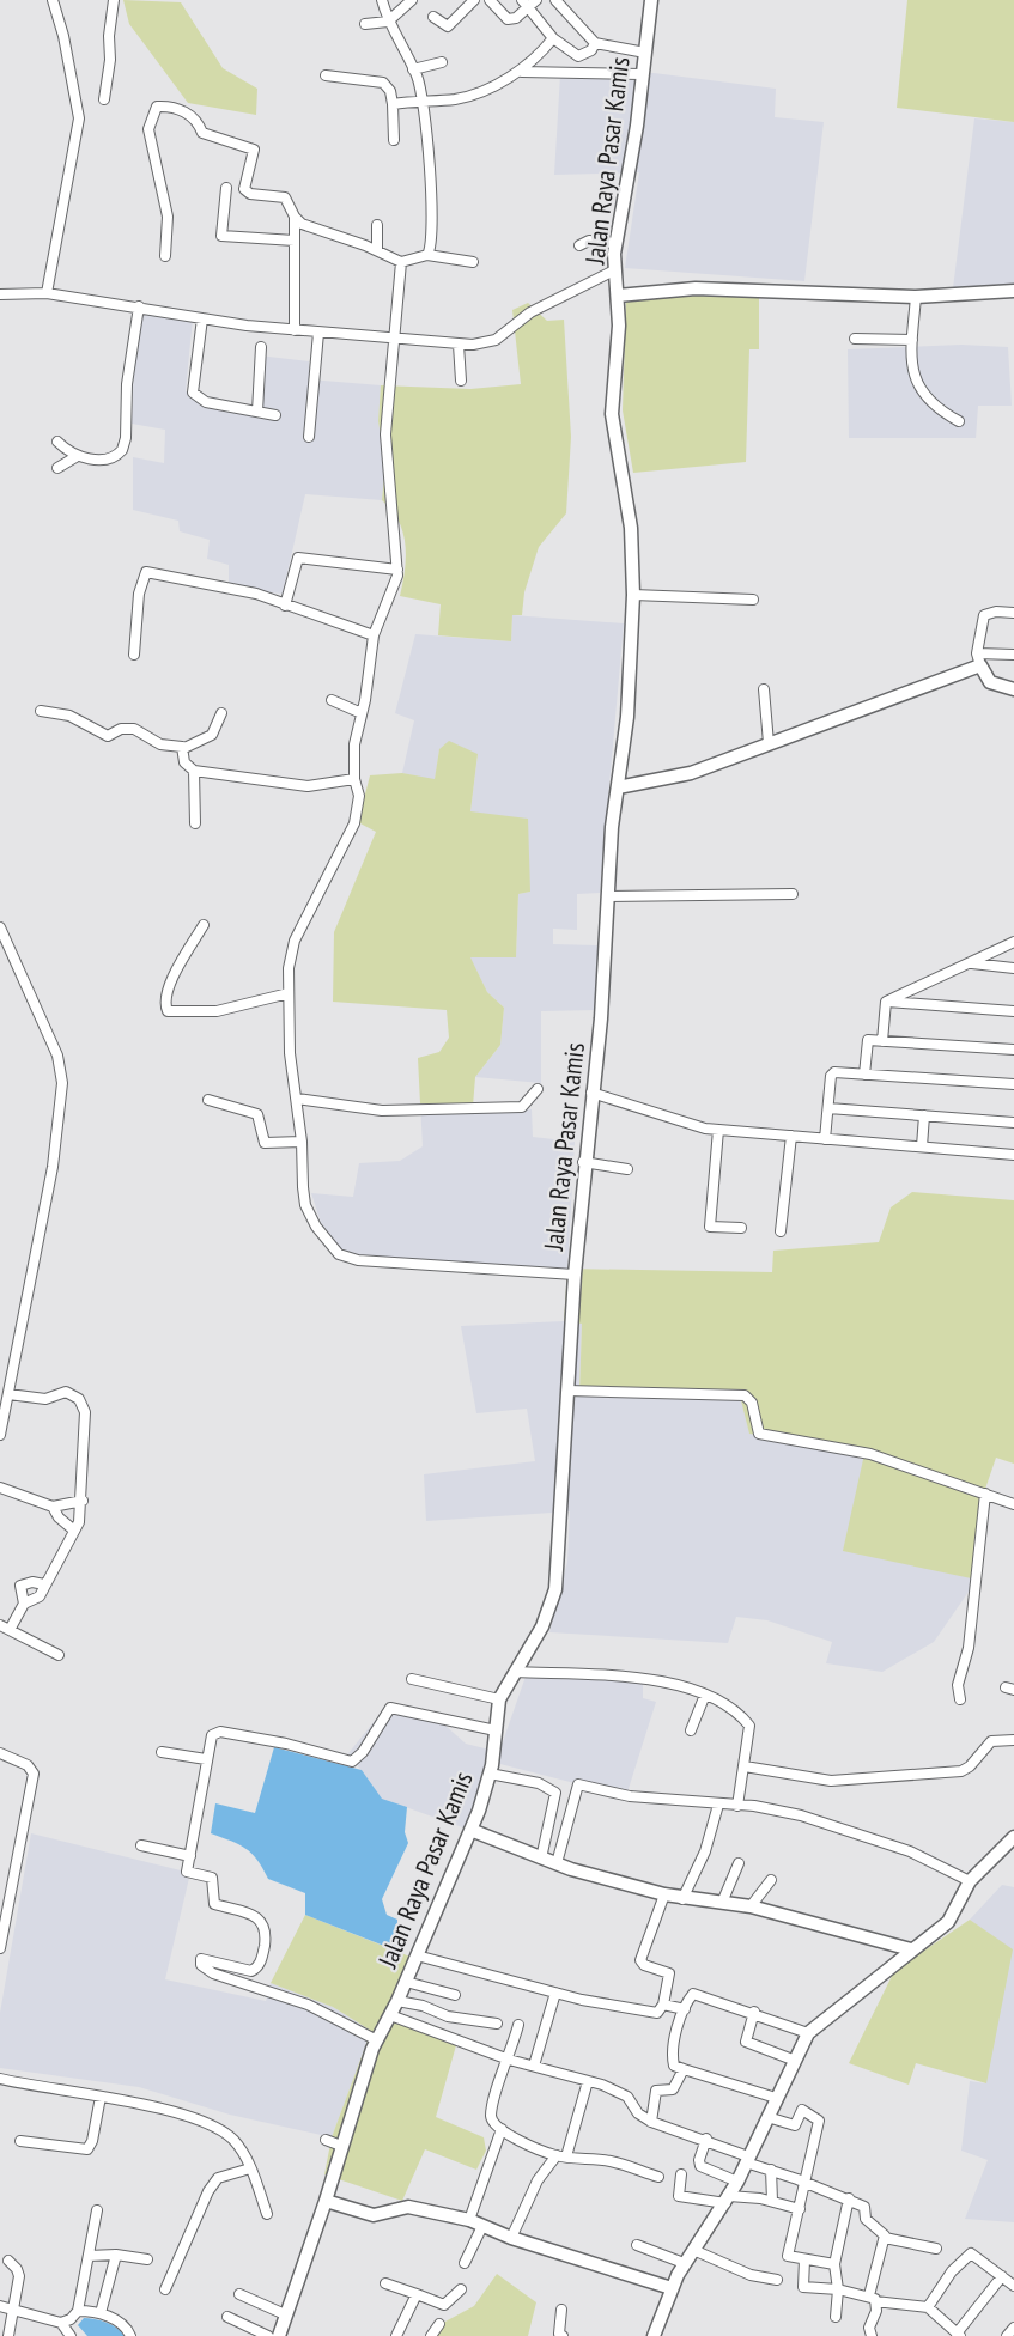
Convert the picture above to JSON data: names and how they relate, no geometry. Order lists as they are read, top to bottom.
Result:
{
  "streets": {
    "main road": ["Jalan Raya Pasar Kamis"]
  }
}
